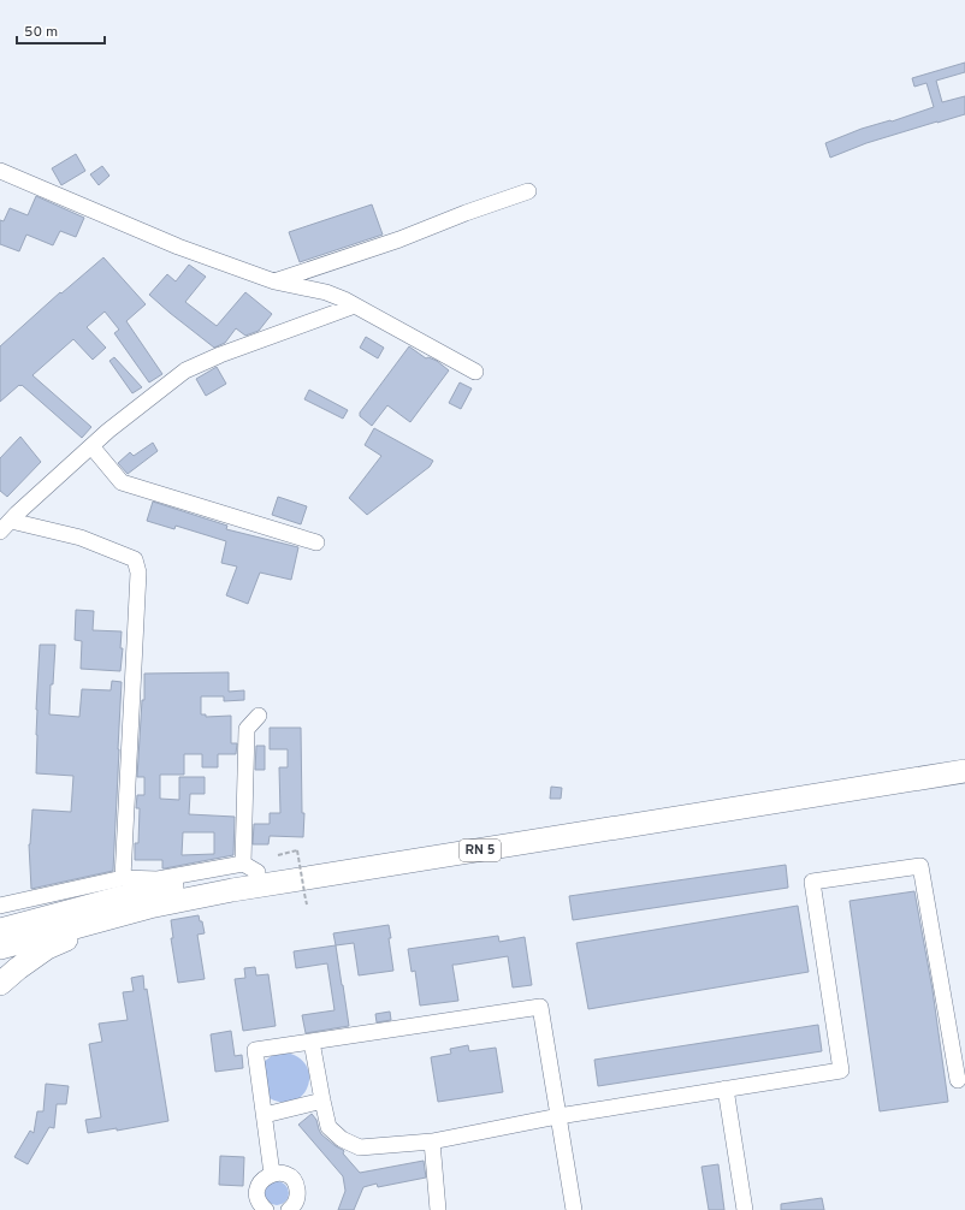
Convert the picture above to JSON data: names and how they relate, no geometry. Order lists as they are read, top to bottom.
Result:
{
  "streets": {
    "highway": ["RN 5"]
  },
  "scale_bar": "50 m"
}
